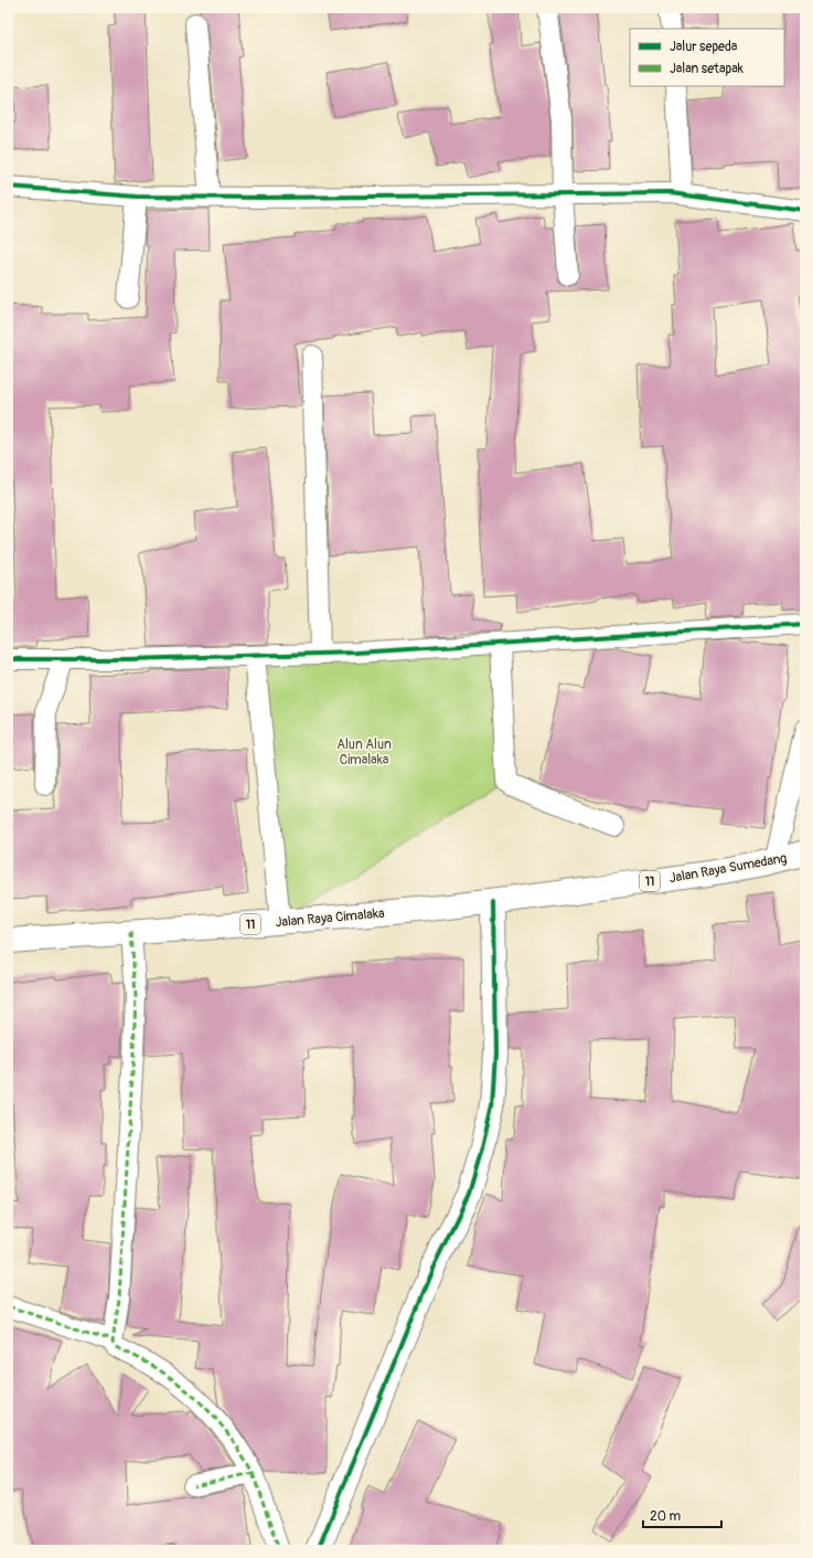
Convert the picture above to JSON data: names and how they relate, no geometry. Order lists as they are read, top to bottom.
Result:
{
  "streets": {
    "main road": ["Jalan Raya Sumedang", "11", "Jalan Raya Cimalaka"]
  },
  "crossings": [
    ["Jalan Raya Sumedang", "Jalan Raya Cimalaka"]
  ],
  "parks": ["Alun Alun Cimalaka"],
  "legend": ["Jalur sepeda", "Jalan setapak"],
  "scale_bar": "20 m"
}
